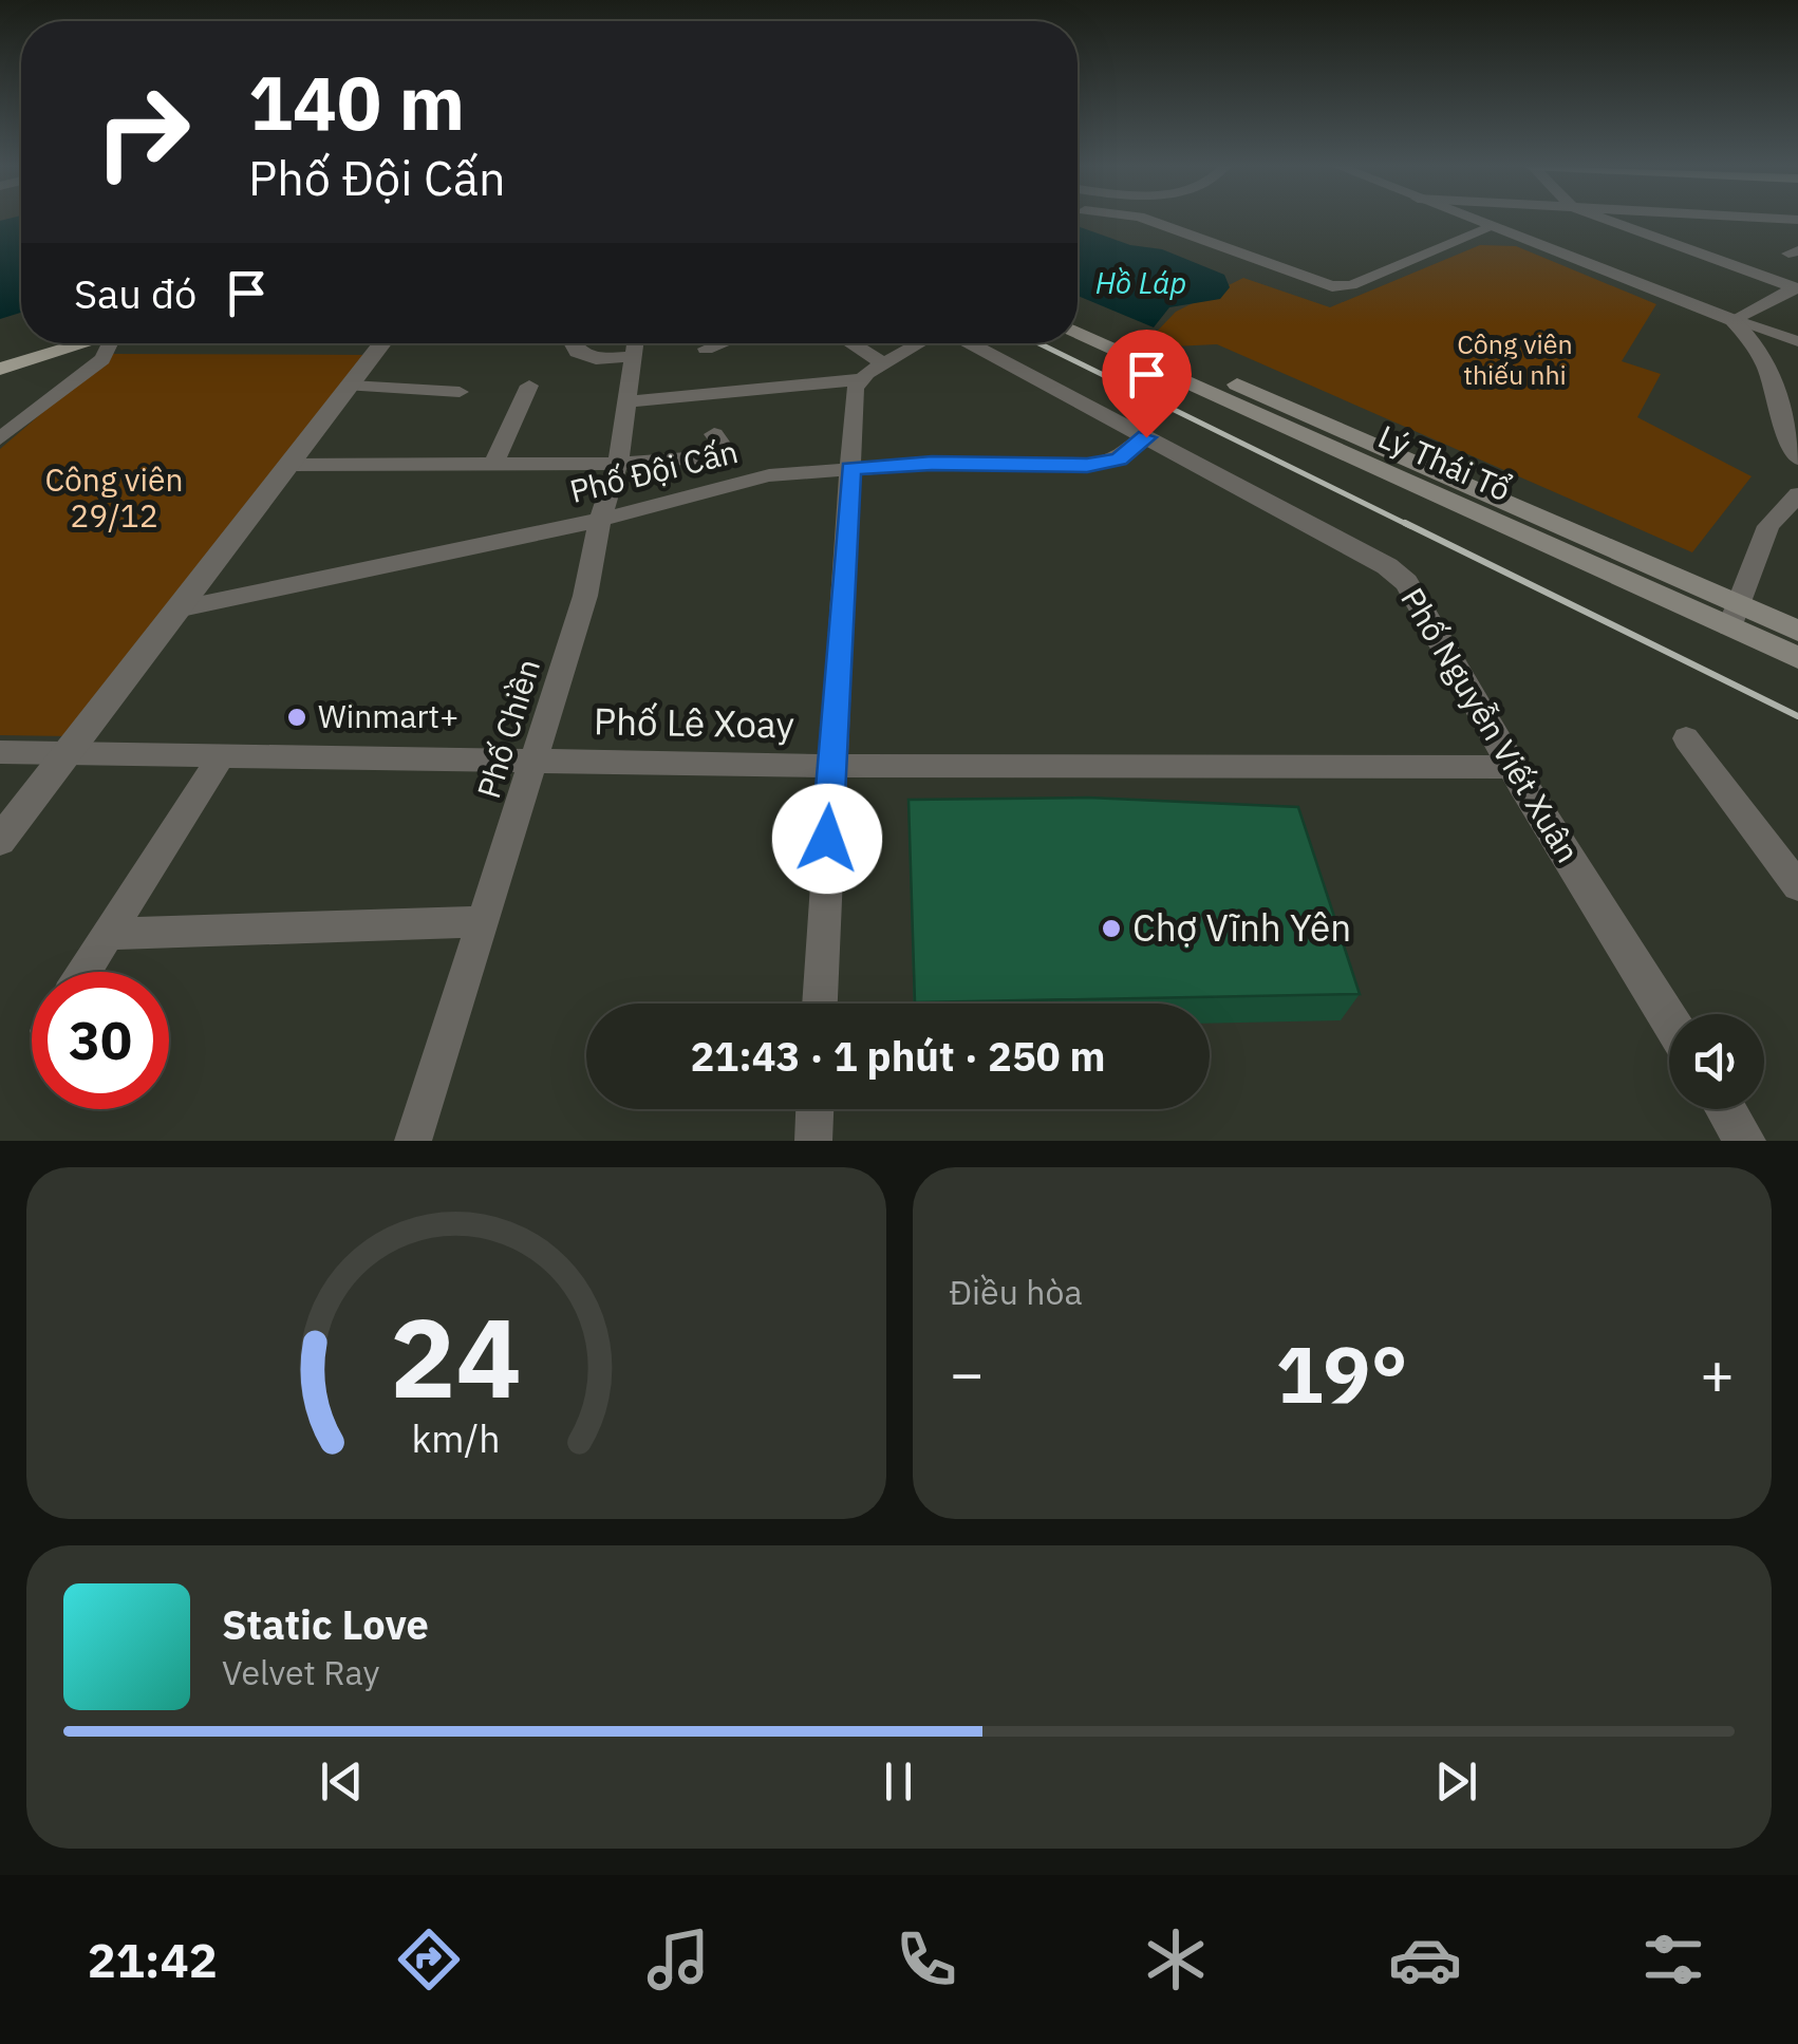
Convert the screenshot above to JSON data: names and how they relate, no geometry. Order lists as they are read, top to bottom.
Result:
{
  "streets": {
    "main road": ["Lý Thái Tổ"],
    "street": [
      "Phố Đội Cấn",
      "Phố Lê Xoay",
      "Phố Nguyễn Viết Xuân",
      "Phố Chiền"
    ]
  },
  "crossings": [
    ["Phố Đội Cấn", "Phố Nguyễn Viết Xuân"],
    ["Phố Đội Cấn", "Phố Chiền"],
    ["Phố Lê Xoay", "Phố Nguyễn Viết Xuân"],
    ["Phố Lê Xoay", "Phố Chiền"]
  ],
  "water": ["Hồ Láp"],
  "parks": ["Công viên thiếu nhi", "Công viên 29/12"],
  "places": ["Winmart+", "Chợ Vĩnh Yên"],
  "page": {
    "turn": ["140 m", "Phố Đội Cấn"],
    "then": "Sau đó",
    "limit": "30",
    "trip": "21:43 · 1 phút · 250 m",
    "tile": "Điều hòa",
    "heat": ["−", "19°", "+"],
    "song": ["Static Love", "Velvet Ray"],
    "tabs": "21:42",
    "gauge": ["24", "km/h"]
  }
}
